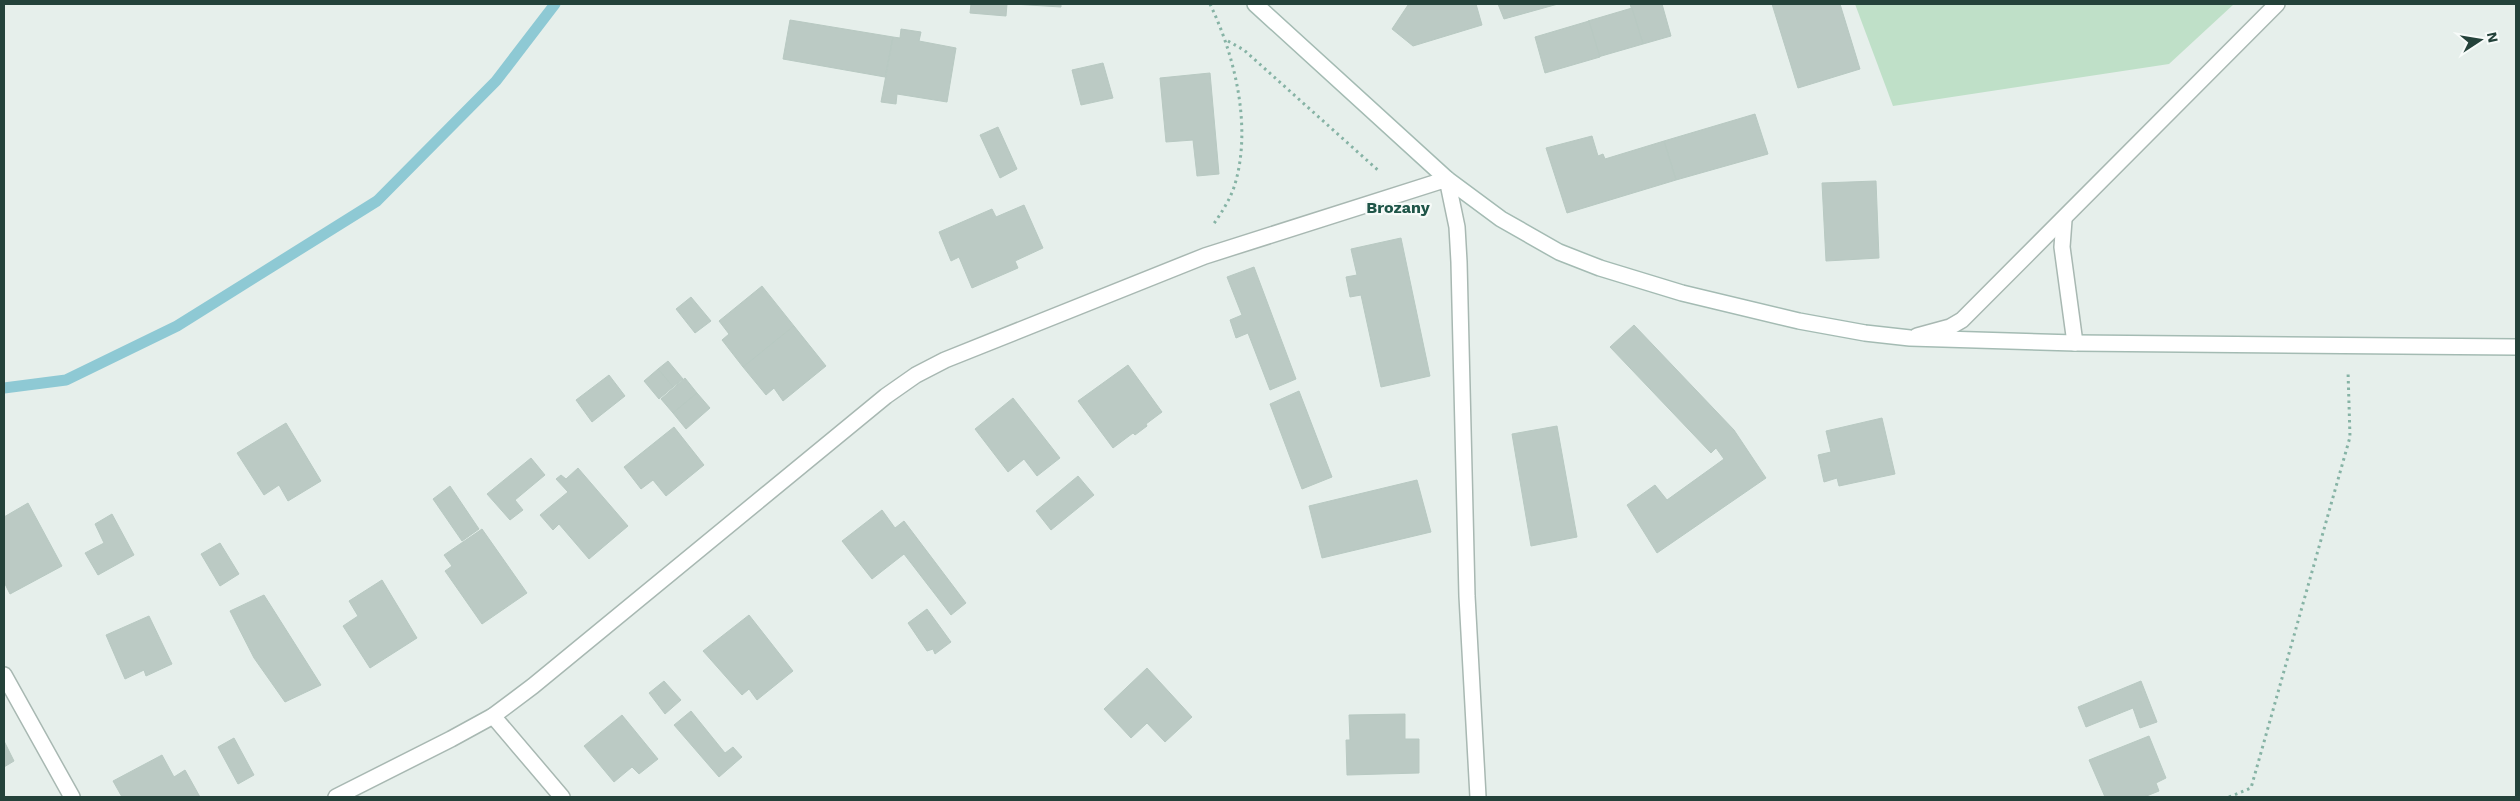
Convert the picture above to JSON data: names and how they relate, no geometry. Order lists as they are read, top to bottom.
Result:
{
  "districts": ["Brozany"],
  "north": "right"
}
